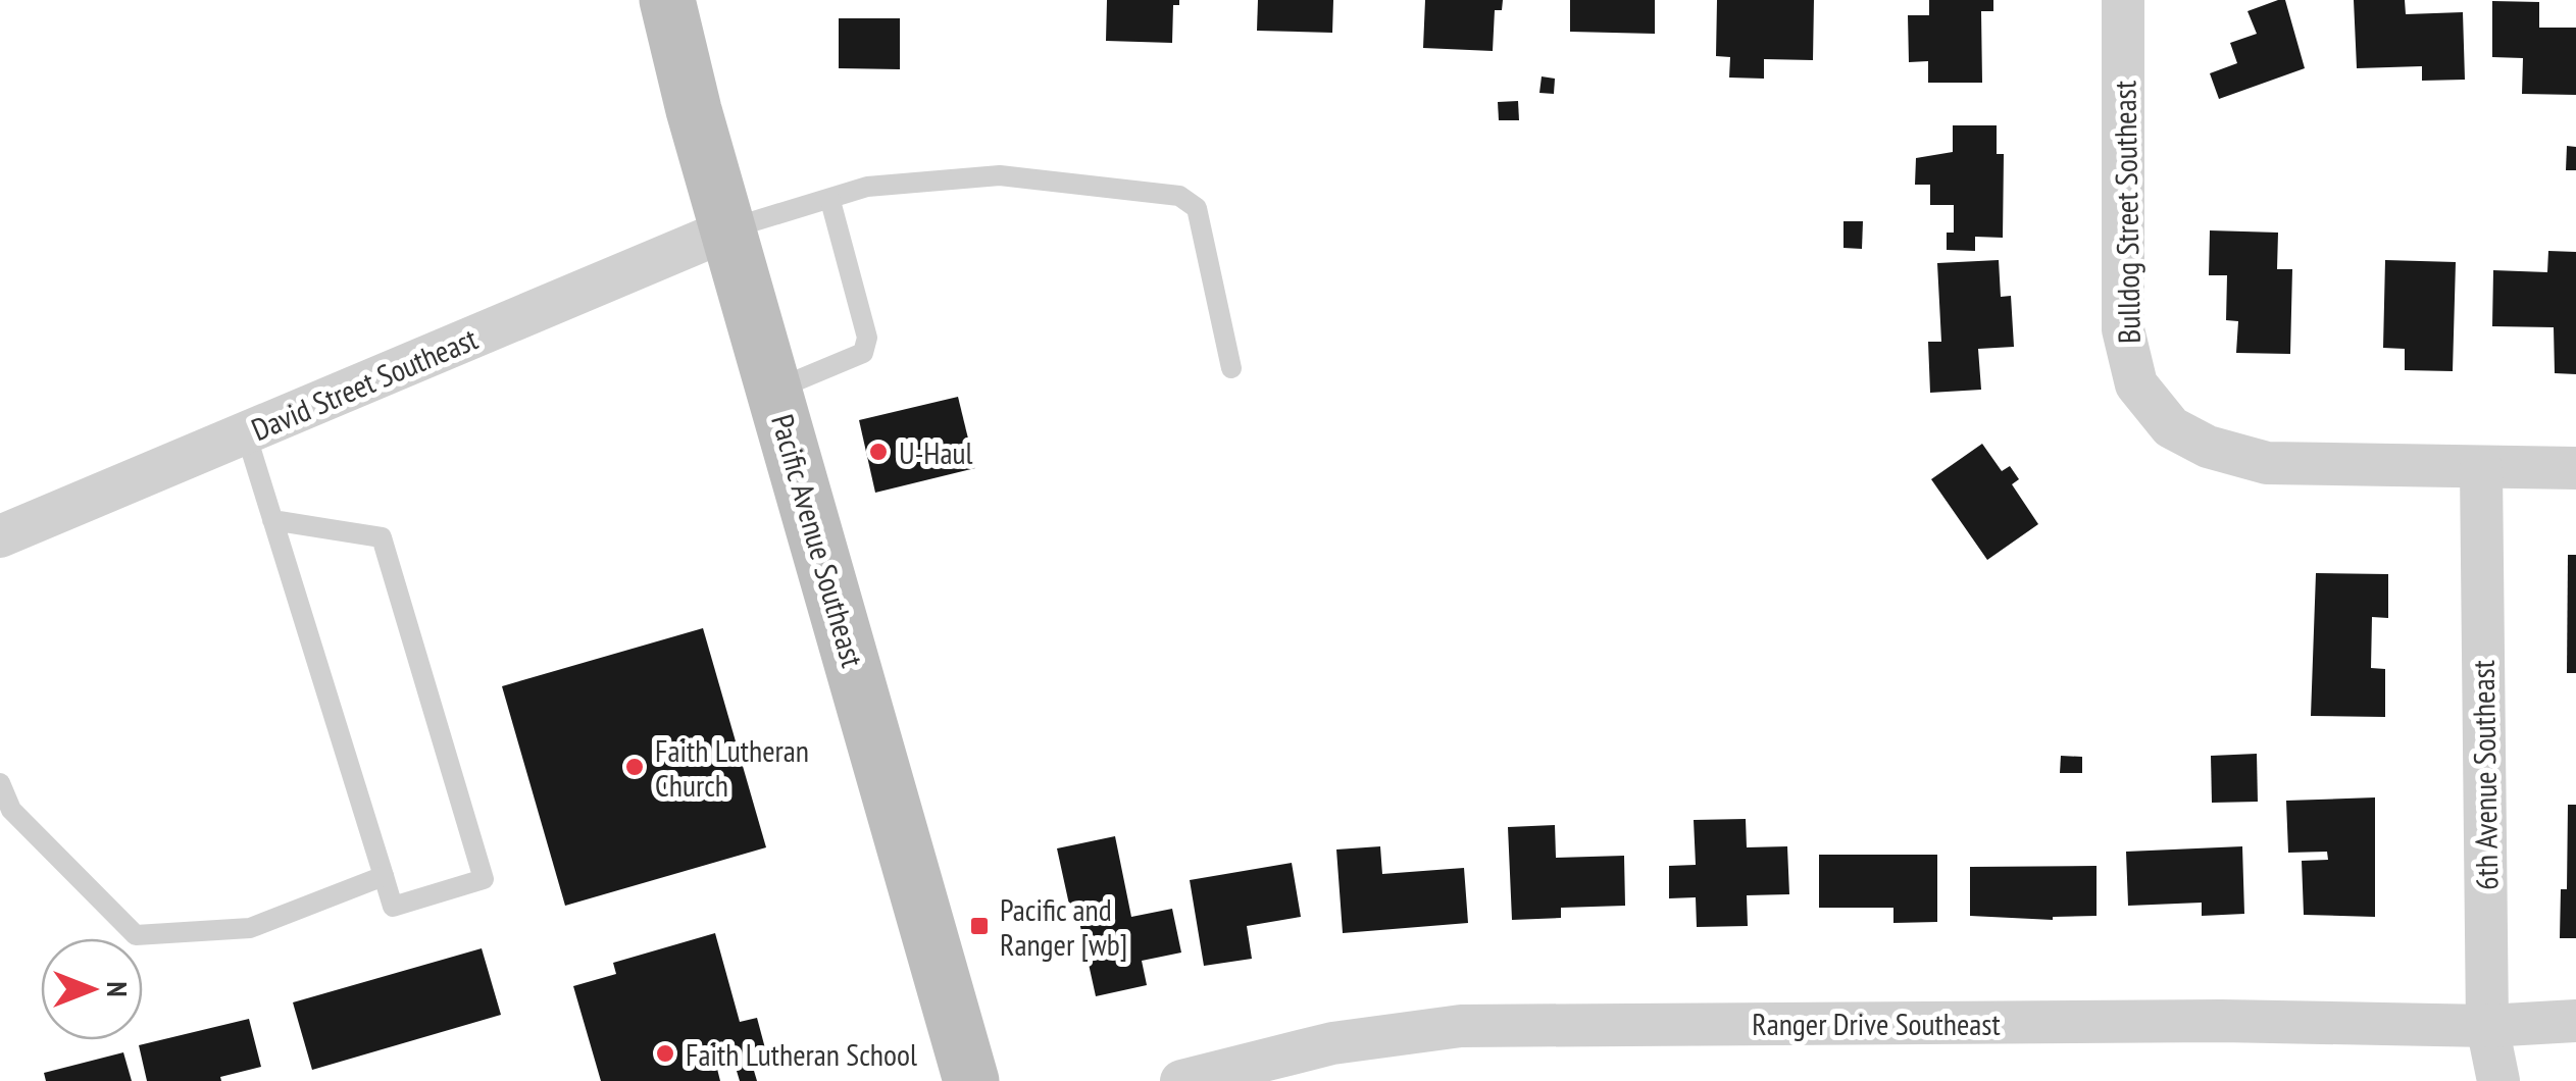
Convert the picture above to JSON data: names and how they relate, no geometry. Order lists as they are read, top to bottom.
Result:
{
  "streets": {
    "main road": ["Pacific Avenue Southeast"],
    "street": [
      "Bulldog Street Southeast",
      "David Street Southeast",
      "6th Avenue Southeast",
      "Ranger Drive Southeast"
    ]
  },
  "crossings": [
    ["Bulldog Street Southeast", "6th Avenue Southeast"],
    ["David Street Southeast", "Pacific Avenue Southeast"],
    ["6th Avenue Southeast", "Ranger Drive Southeast"]
  ],
  "places": {
    "other": ["U-Haul", "Faith Lutheran Church", "Faith Lutheran School"],
    "transit": ["Pacific and Ranger [wb]"]
  },
  "north": "right"
}
